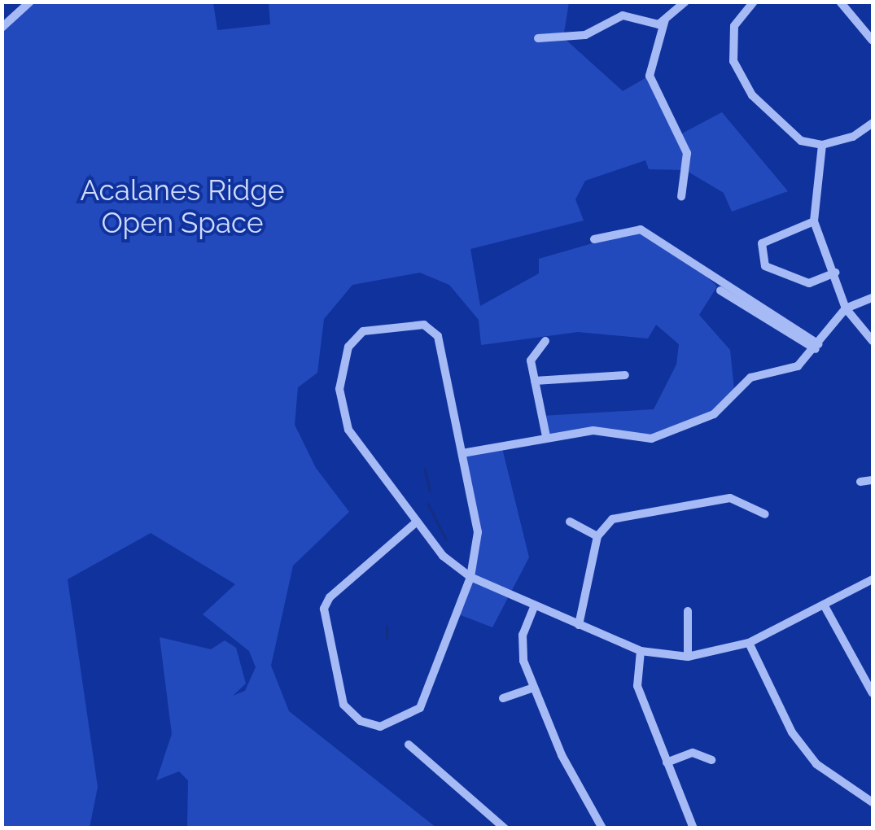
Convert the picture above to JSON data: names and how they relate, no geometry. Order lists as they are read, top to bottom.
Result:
{
  "parks": ["Acalanes Ridge Open Space"]
}
